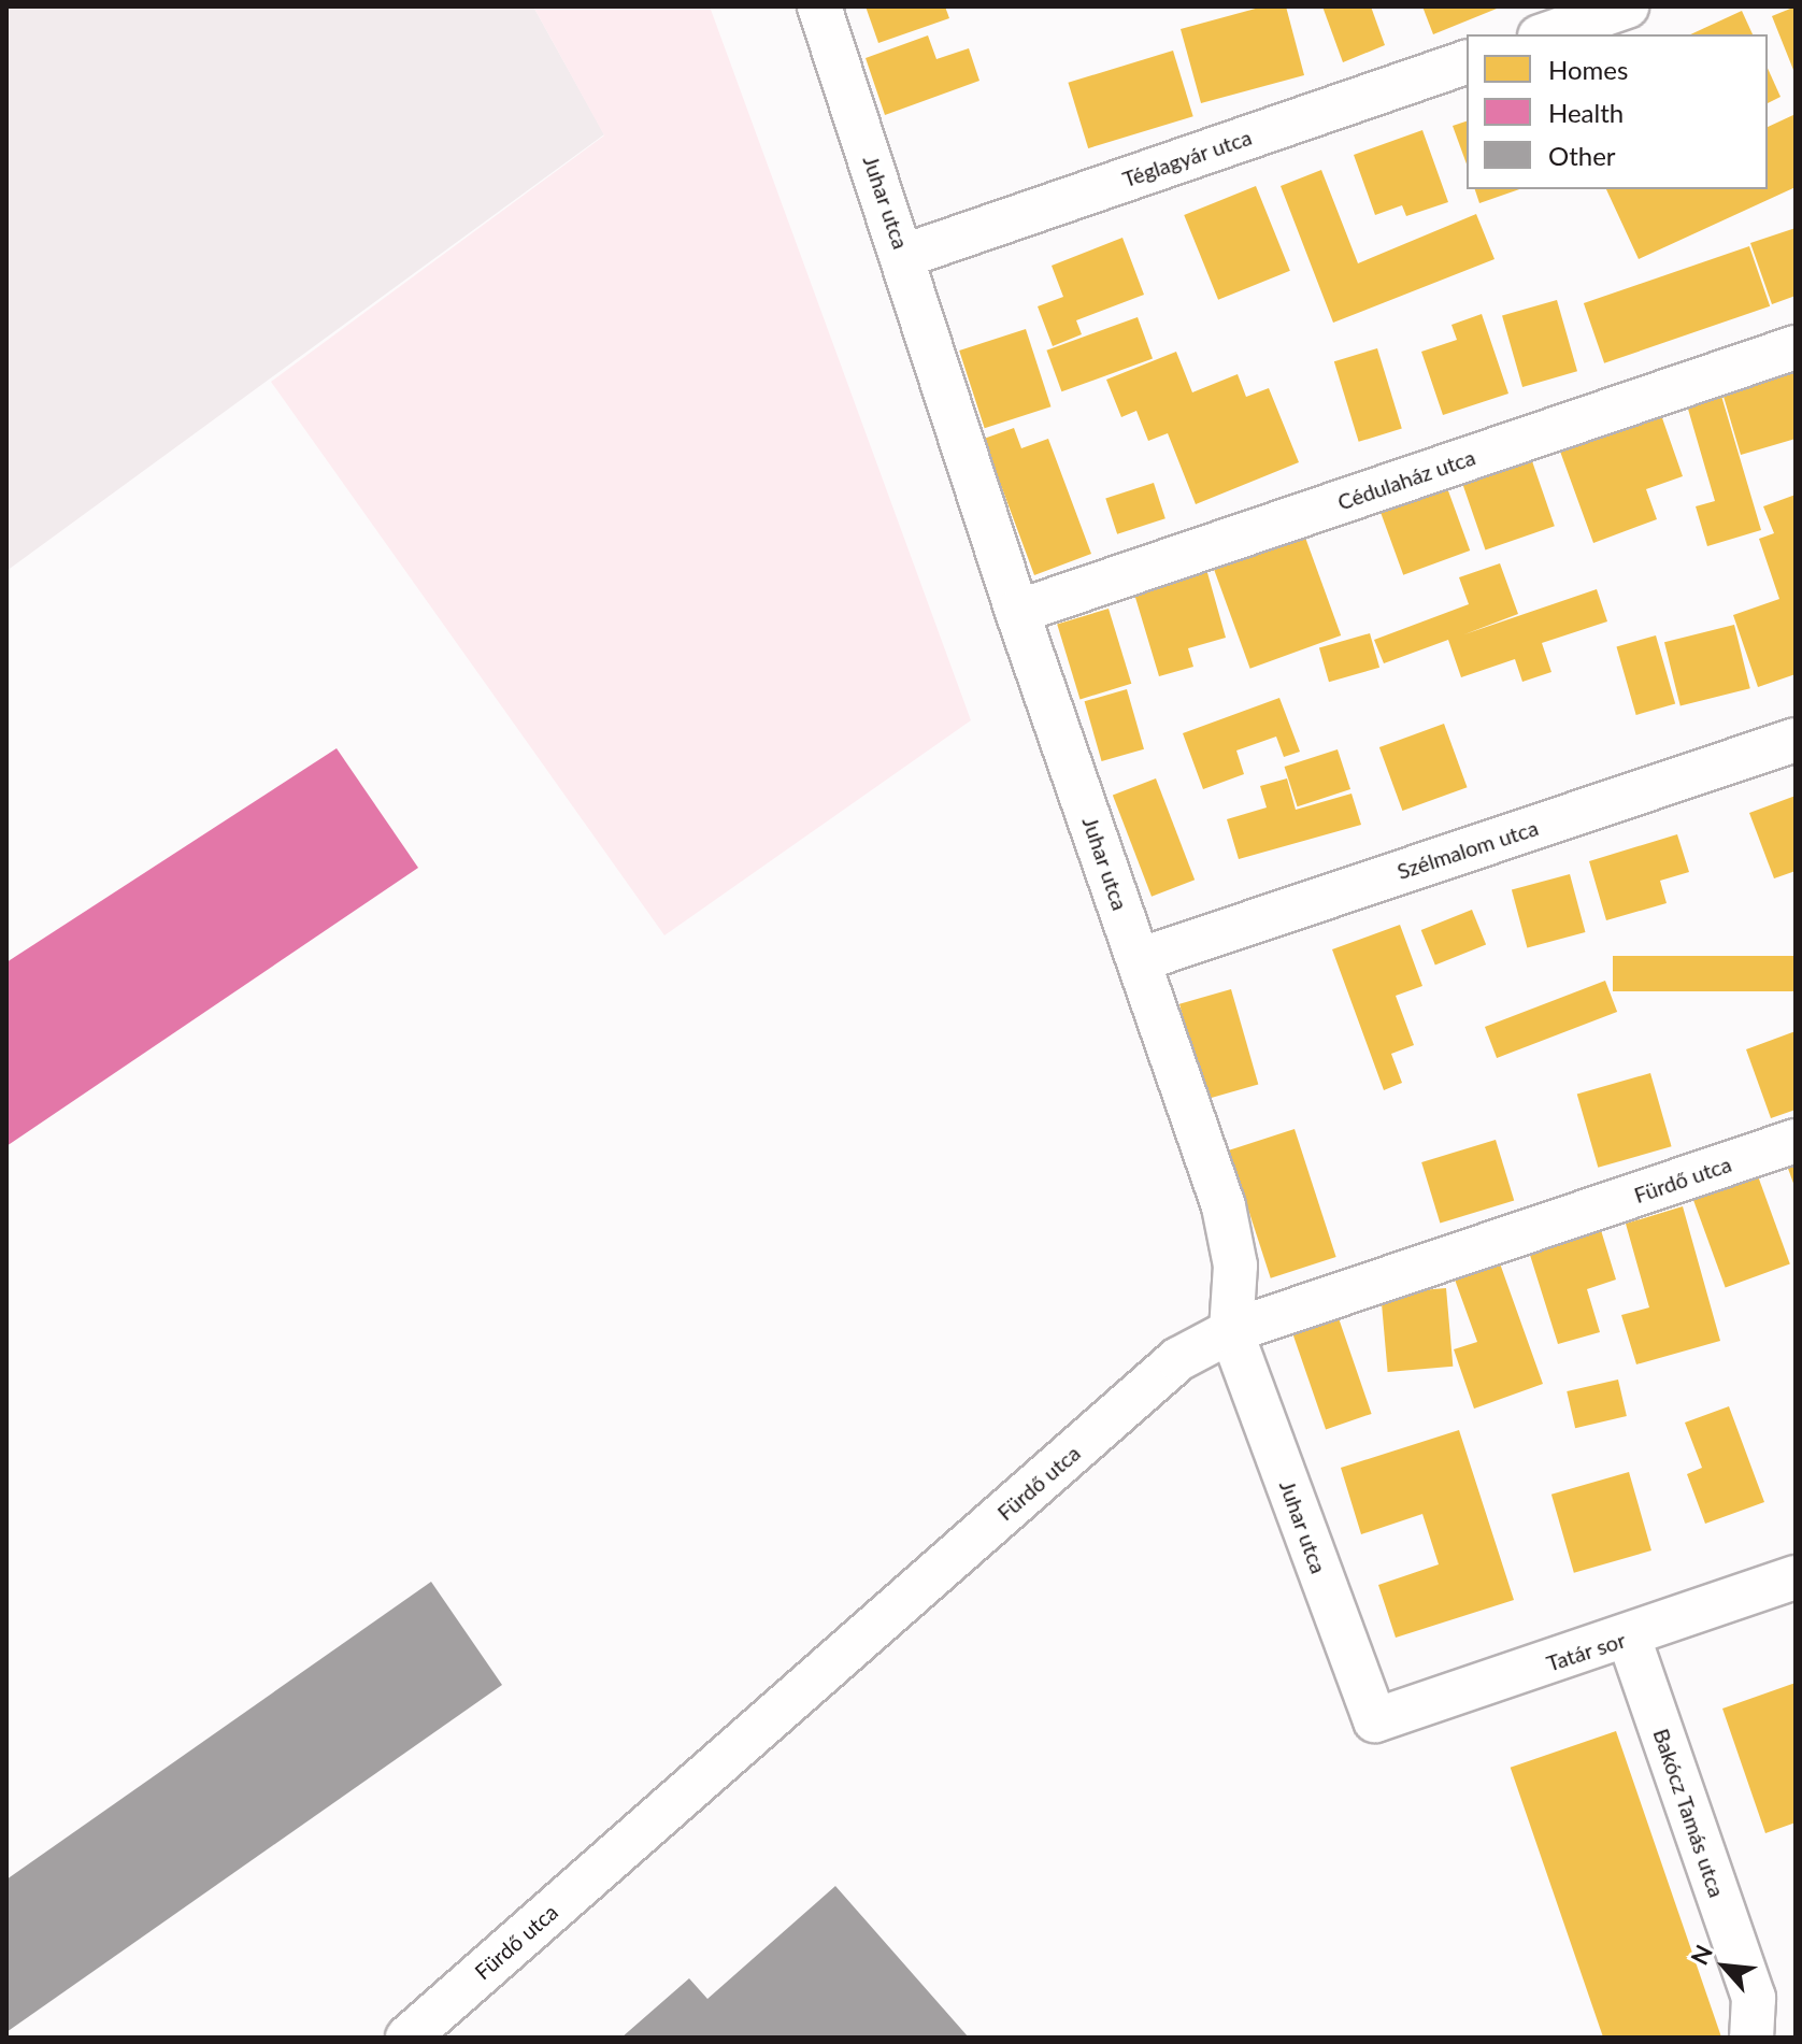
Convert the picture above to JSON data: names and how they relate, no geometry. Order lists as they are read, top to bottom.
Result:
{
  "streets": {
    "street": [
      "Téglagyár utca",
      "Juhar utca",
      "Cédulaház utca",
      "Szélmalom utca",
      "Fürdő utca",
      "Tatár sor",
      "Bakócz Tamás utca"
    ]
  },
  "crossings": [
    ["Téglagyár utca", "Juhar utca"],
    ["Juhar utca", "Cédulaház utca"],
    ["Juhar utca", "Szélmalom utca"],
    ["Juhar utca", "Fürdő utca"],
    ["Juhar utca", "Tatár sor"],
    ["Tatár sor", "Bakócz Tamás utca"]
  ],
  "legend": ["Homes", "Health", "Other"],
  "north": "top left"
}
